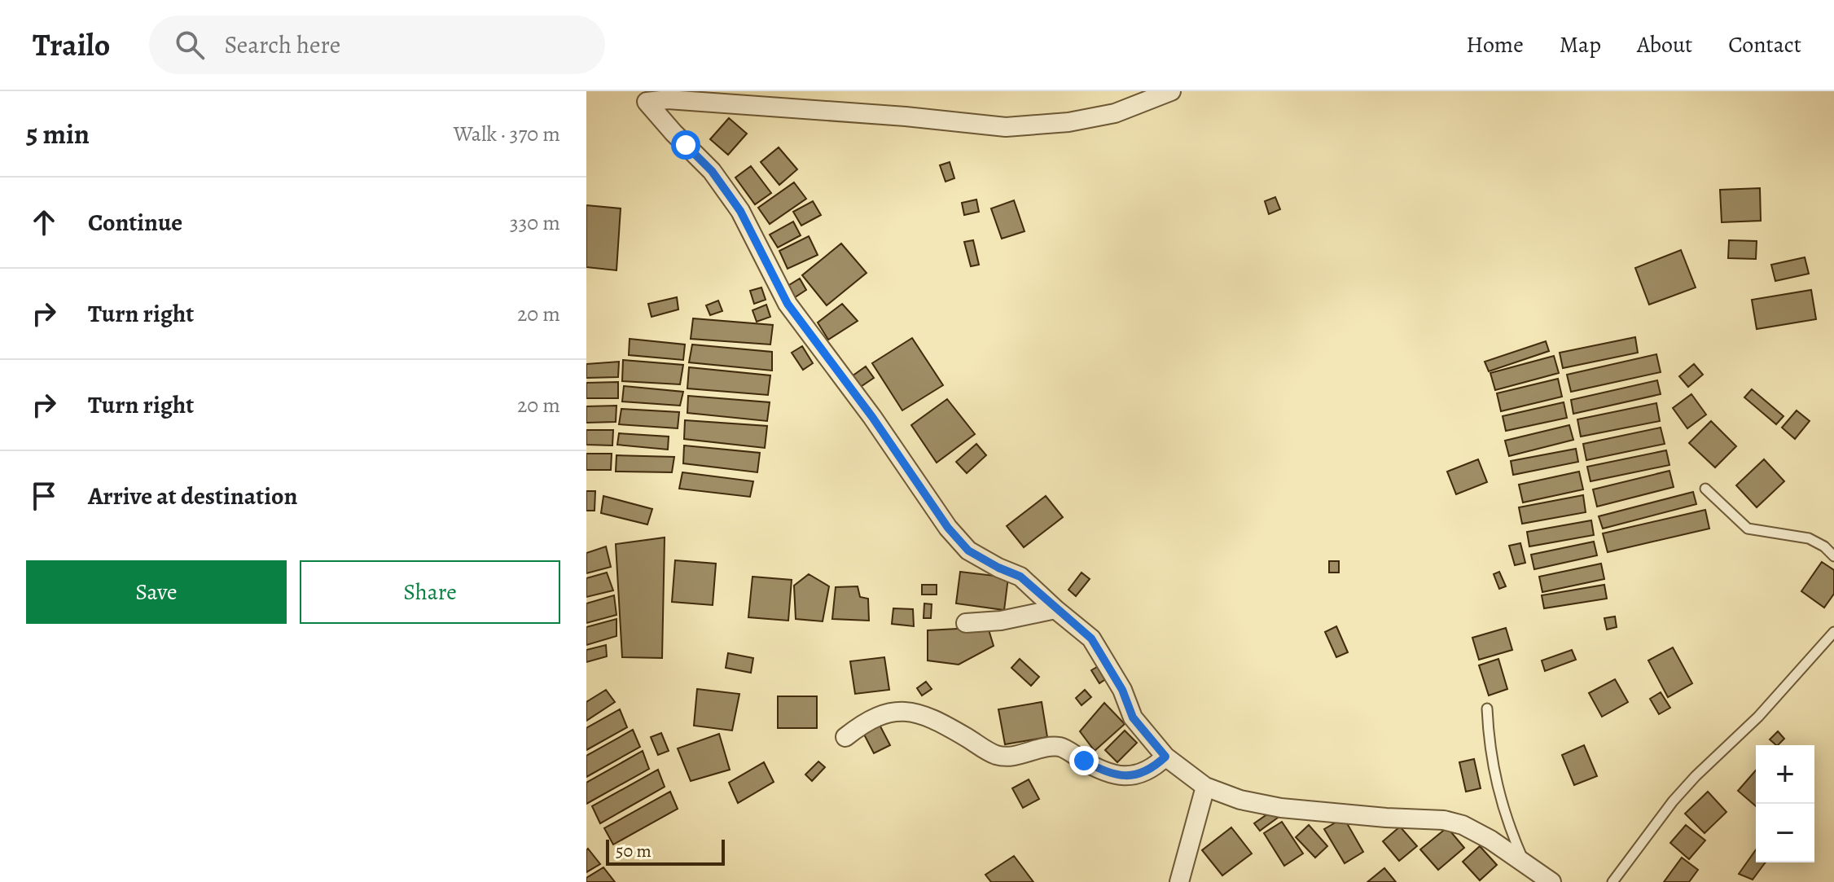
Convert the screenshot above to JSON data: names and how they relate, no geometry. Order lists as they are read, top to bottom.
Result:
{
  "scale_bar": "50 m",
  "page": {
    "header": "Trailo",
    "search": "Search here",
    "nav": [
      "Home",
      "Map",
      "About",
      "Contact"
    ],
    "heading": ["5 min", "Walk · 370 m"],
    "list": [
      ["Continue", "330 m"],
      ["Turn right", "20 m"],
      ["Turn right", "20 m"],
      "Arrive at destination"
    ],
    "buttons": ["Save", "Share"],
    "map_buttons": ["+", "−"],
    "scale": "50 m"
  }
}
